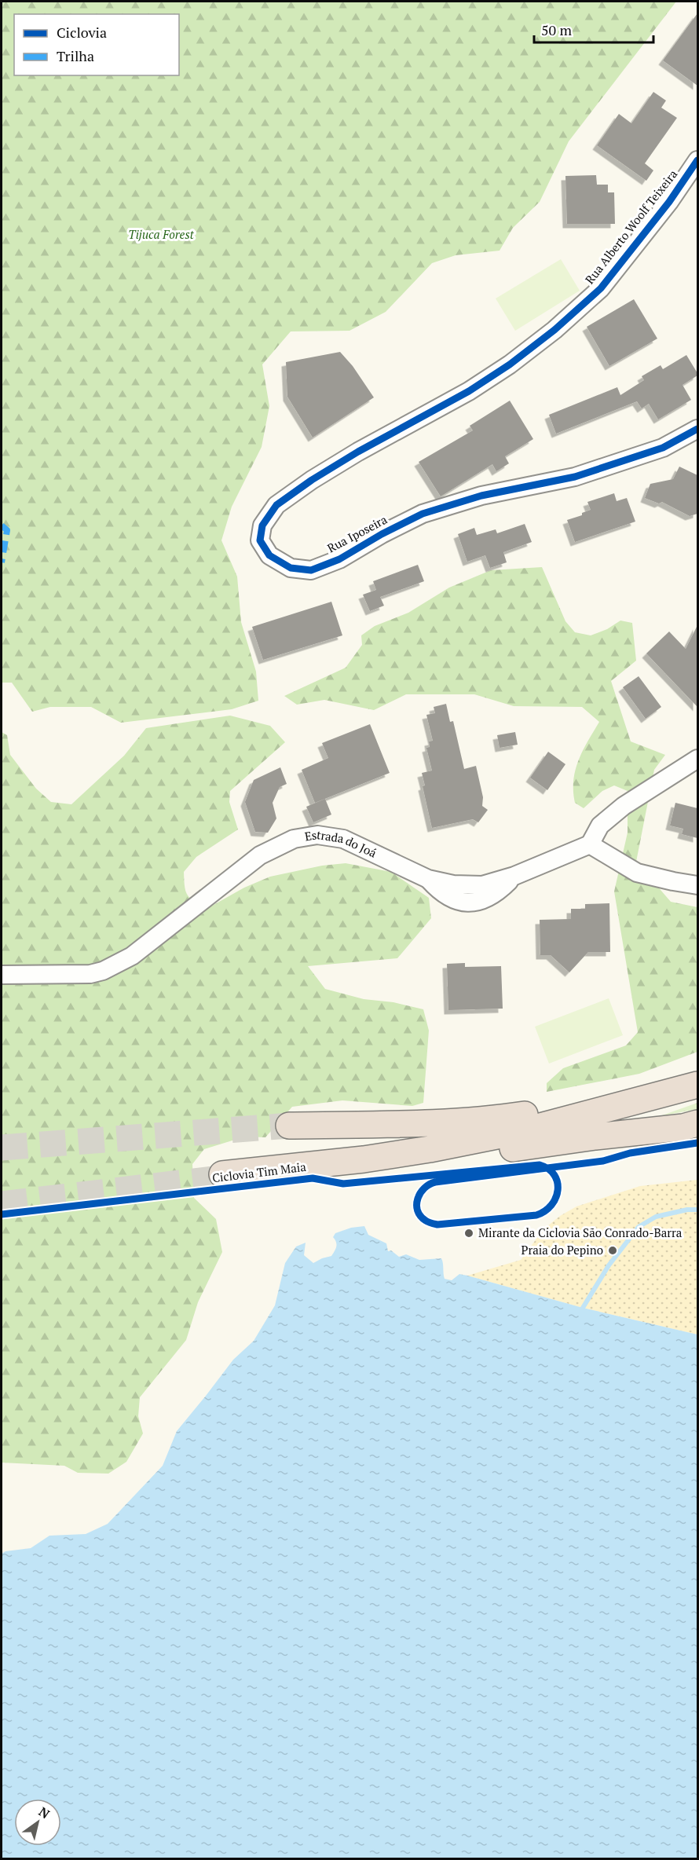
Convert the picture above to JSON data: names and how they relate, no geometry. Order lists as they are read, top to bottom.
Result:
{
  "streets": {
    "street": ["Rua Alberto Woolf Teixeira", "Rua Iposeira", "Estrada do Joá"],
    "cycle path": ["Ciclovia Tim Maia"]
  },
  "crossings": [
    ["Rua Alberto Woolf Teixeira", "Rua Iposeira"]
  ],
  "parks": ["Tijuca Forest"],
  "places": ["Mirante da Ciclovia São Conrado-Barra", "Praia do Pepino"],
  "legend": ["Ciclovia", "Trilha"],
  "scale_bar": "50 m",
  "north": "top right"
}
